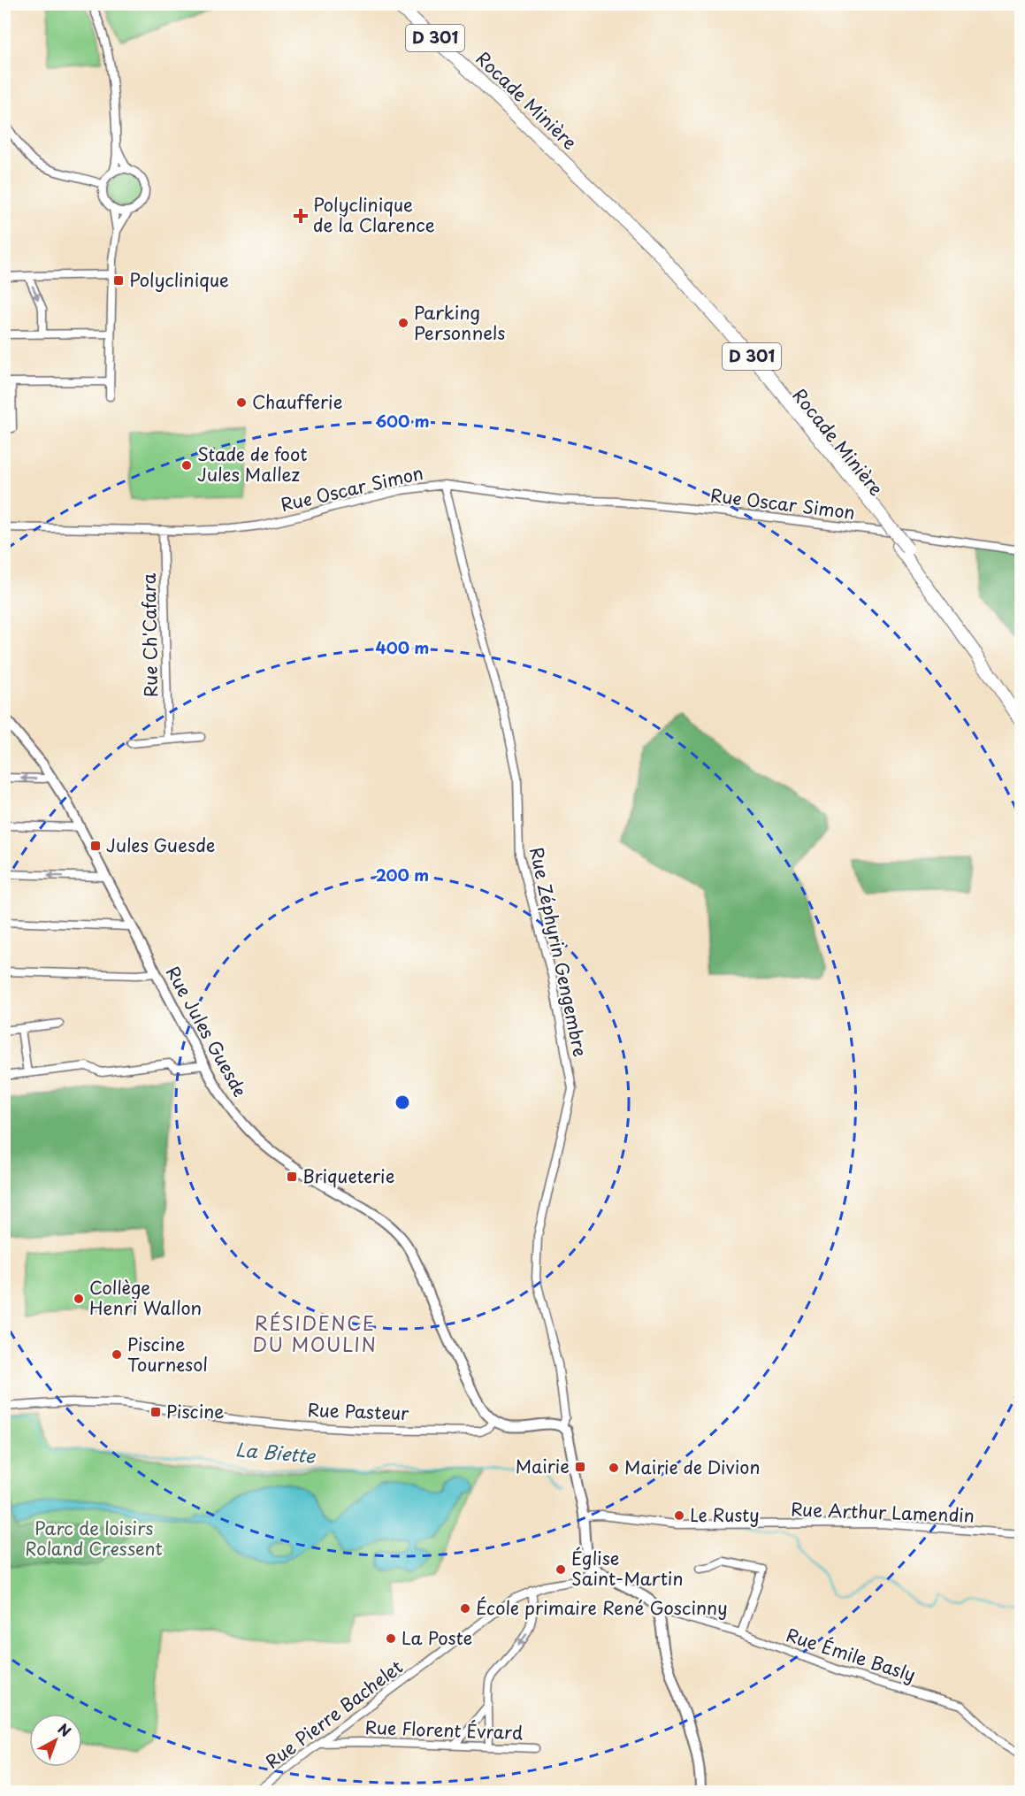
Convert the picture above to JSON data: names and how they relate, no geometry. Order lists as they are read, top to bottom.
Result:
{
  "streets": {
    "highway": ["D 301", "Rocade Minière"],
    "main road": ["Rue Jules Guesde"],
    "street": [
      "Rue Oscar Simon",
      "Rue Ch'Cafara",
      "Rue Zéphyrin Gengembre",
      "Rue Pasteur",
      "Rue Arthur Lamendin",
      "Rue Émile Basly",
      "Rue Pierre Bachelet",
      "Rue Florent Évrard"
    ]
  },
  "crossings": [
    ["Rue Oscar Simon", "Rue Ch'Cafara"],
    ["Rue Oscar Simon", "Rue Zéphyrin Gengembre"],
    ["Rue Jules Guesde", "Rue Pasteur"],
    ["Rue Pierre Bachelet", "Rue Florent Évrard"]
  ],
  "districts": ["RÉSIDENCE DU MOULIN"],
  "water": ["La Biette"],
  "parks": ["Parc de loisirs Roland Cressent"],
  "places": {
    "health": ["Polyclinique de la Clarence"],
    "transit": [
      "Polyclinique",
      "Jules Guesde",
      "Briqueterie",
      "Piscine",
      "Mairie"
    ],
    "other": [
      "Parking Personnels",
      "Chaufferie",
      "Stade de foot Jules Mallez",
      "Collège Henri Wallon",
      "Piscine Tournesol",
      "Mairie de Divion",
      "Le Rusty",
      "Église Saint-Martin",
      "École primaire René Goscinny",
      "La Poste"
    ]
  },
  "north": "top right",
  "rings": ["600 m", "400 m", "200 m"]
}
